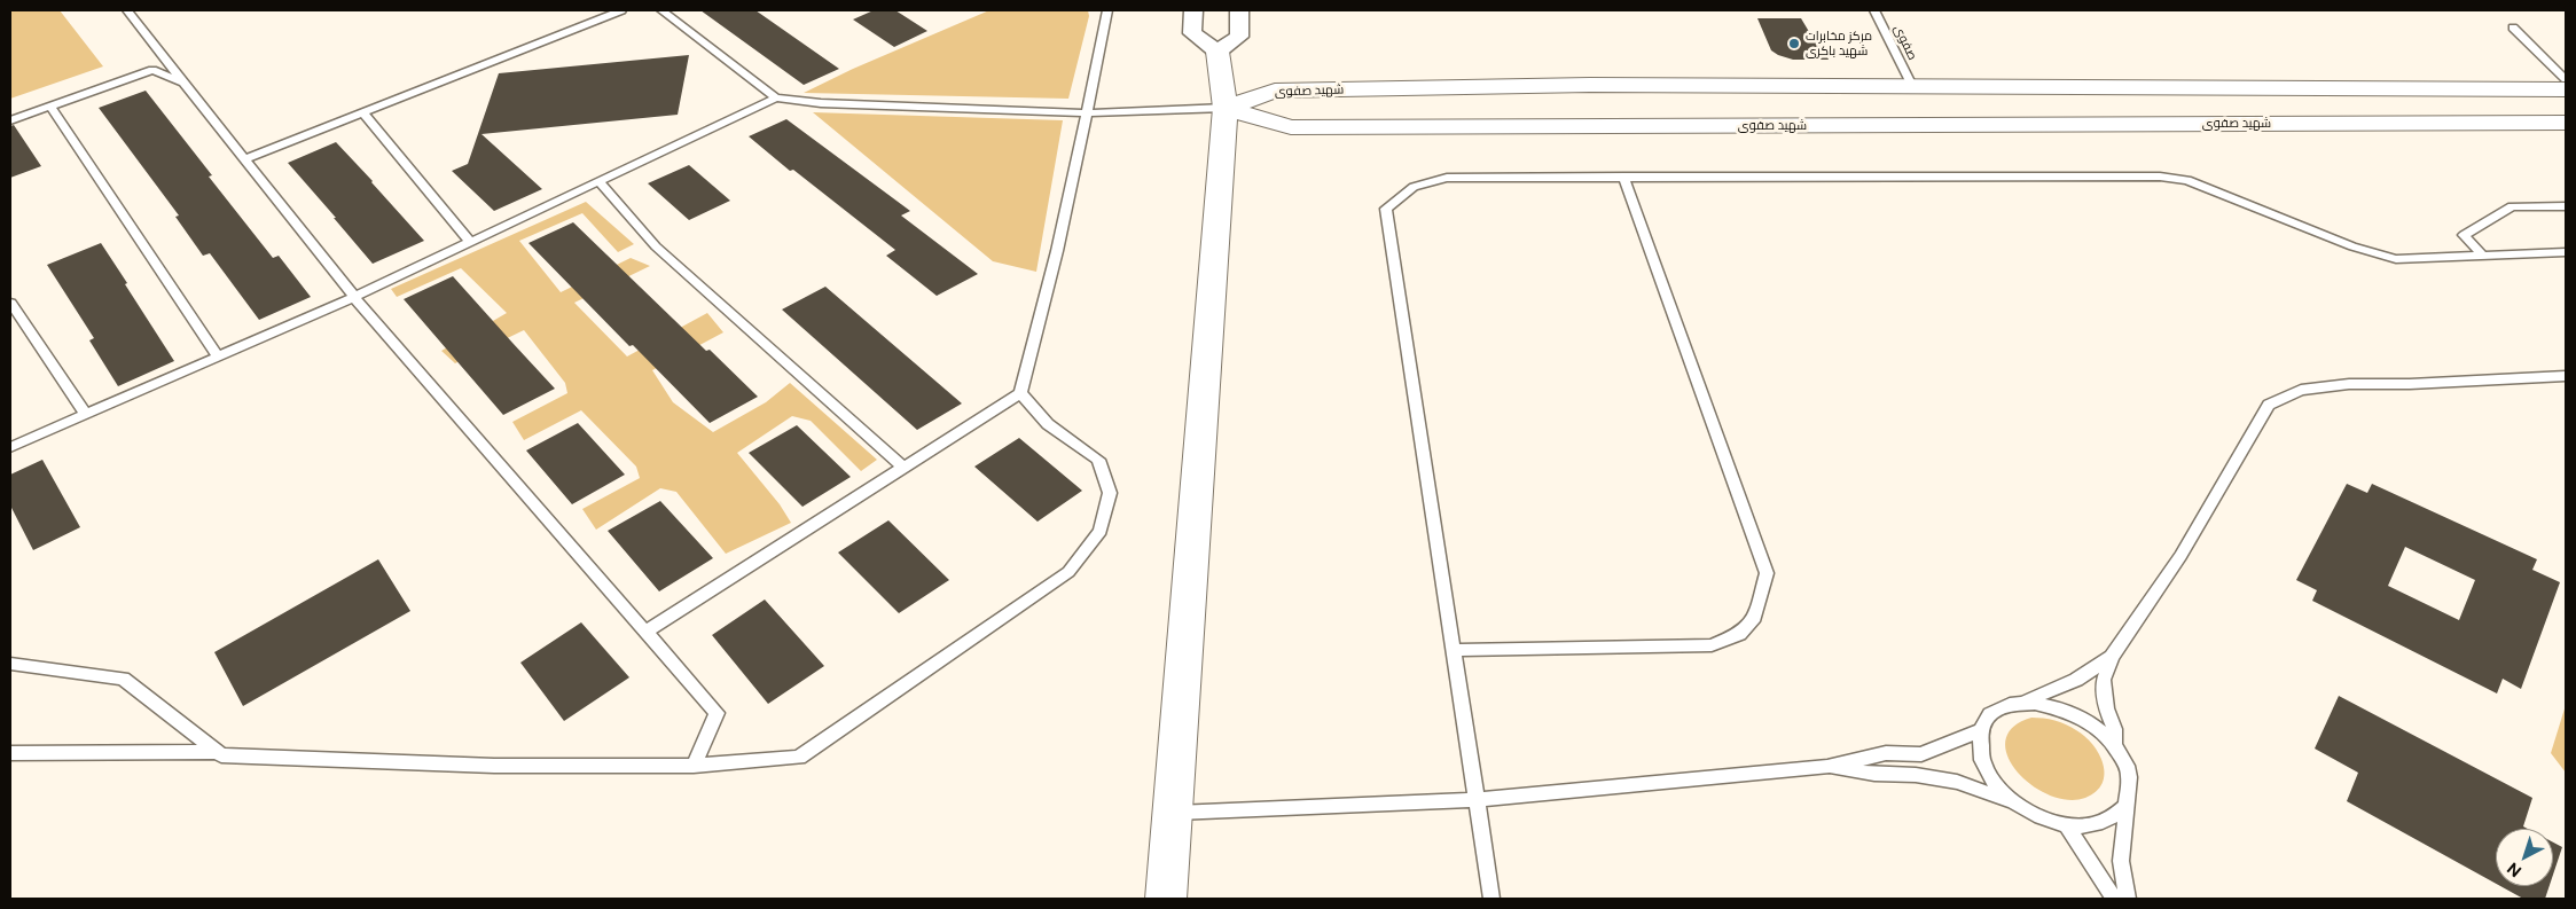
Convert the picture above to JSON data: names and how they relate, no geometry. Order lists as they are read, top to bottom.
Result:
{
  "streets": {
    "street": ["شهید صفوی"],
    "lane": ["صفوی"]
  },
  "crossings": [
    ["صفوی", "شهید صفوی"]
  ],
  "places": ["مرکز مخابرات شهید باکری"],
  "north": "bottom left"
}
